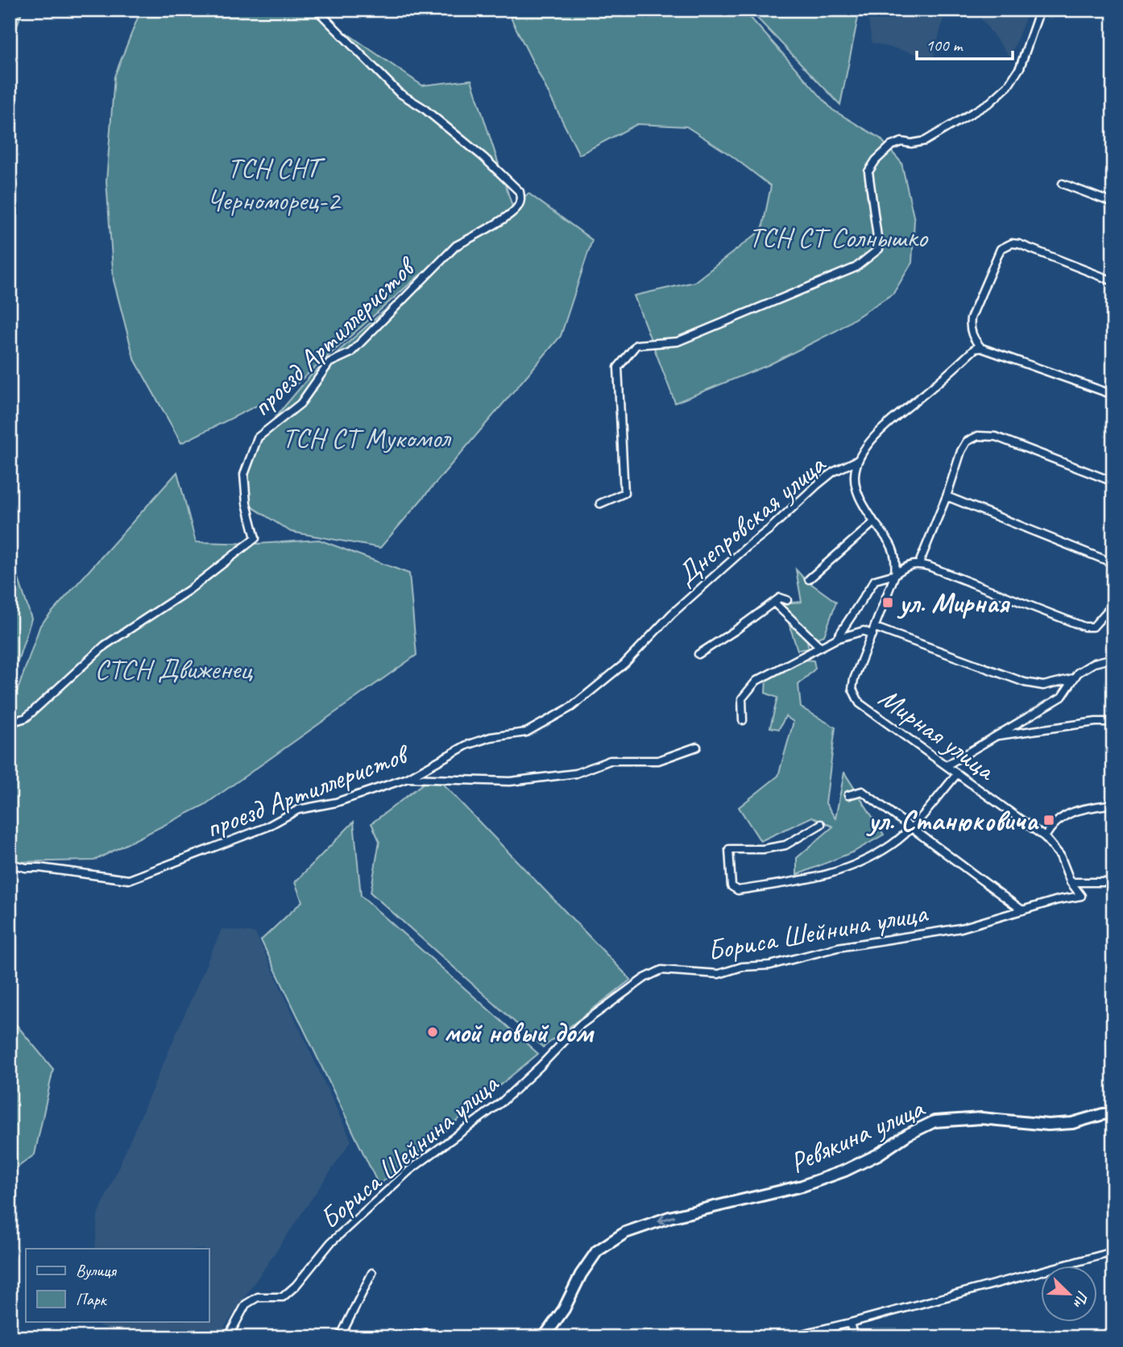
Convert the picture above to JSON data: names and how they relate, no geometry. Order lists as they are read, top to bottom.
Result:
{
  "streets": {
    "main road": ["Ревякина улица"],
    "street": [
      "проезд Артиллеристов",
      "Днепровская улица",
      "Мирная улица",
      "Бориса Шейнина улица"
    ]
  },
  "crossings": [
    ["проезд Артиллеристов", "Днепровская улица"],
    ["Днепровская улица", "Мирная улица"],
    ["Мирная улица", "Бориса Шейнина улица"]
  ],
  "one_way": ["Ревякина улица"],
  "parks": [
    "ТСН СНТ Черноморец-2",
    "ТСН СТ Солнышко",
    "ТСН СТ Мукомол",
    "СТСН Движенец"
  ],
  "places": {
    "transit": ["ул. Мирная", "ул. Станюковича"],
    "other": ["мой новый дом"]
  },
  "legend": ["Вулиця", "Парк"],
  "scale_bar": "100 m",
  "north": "bottom right"
}
